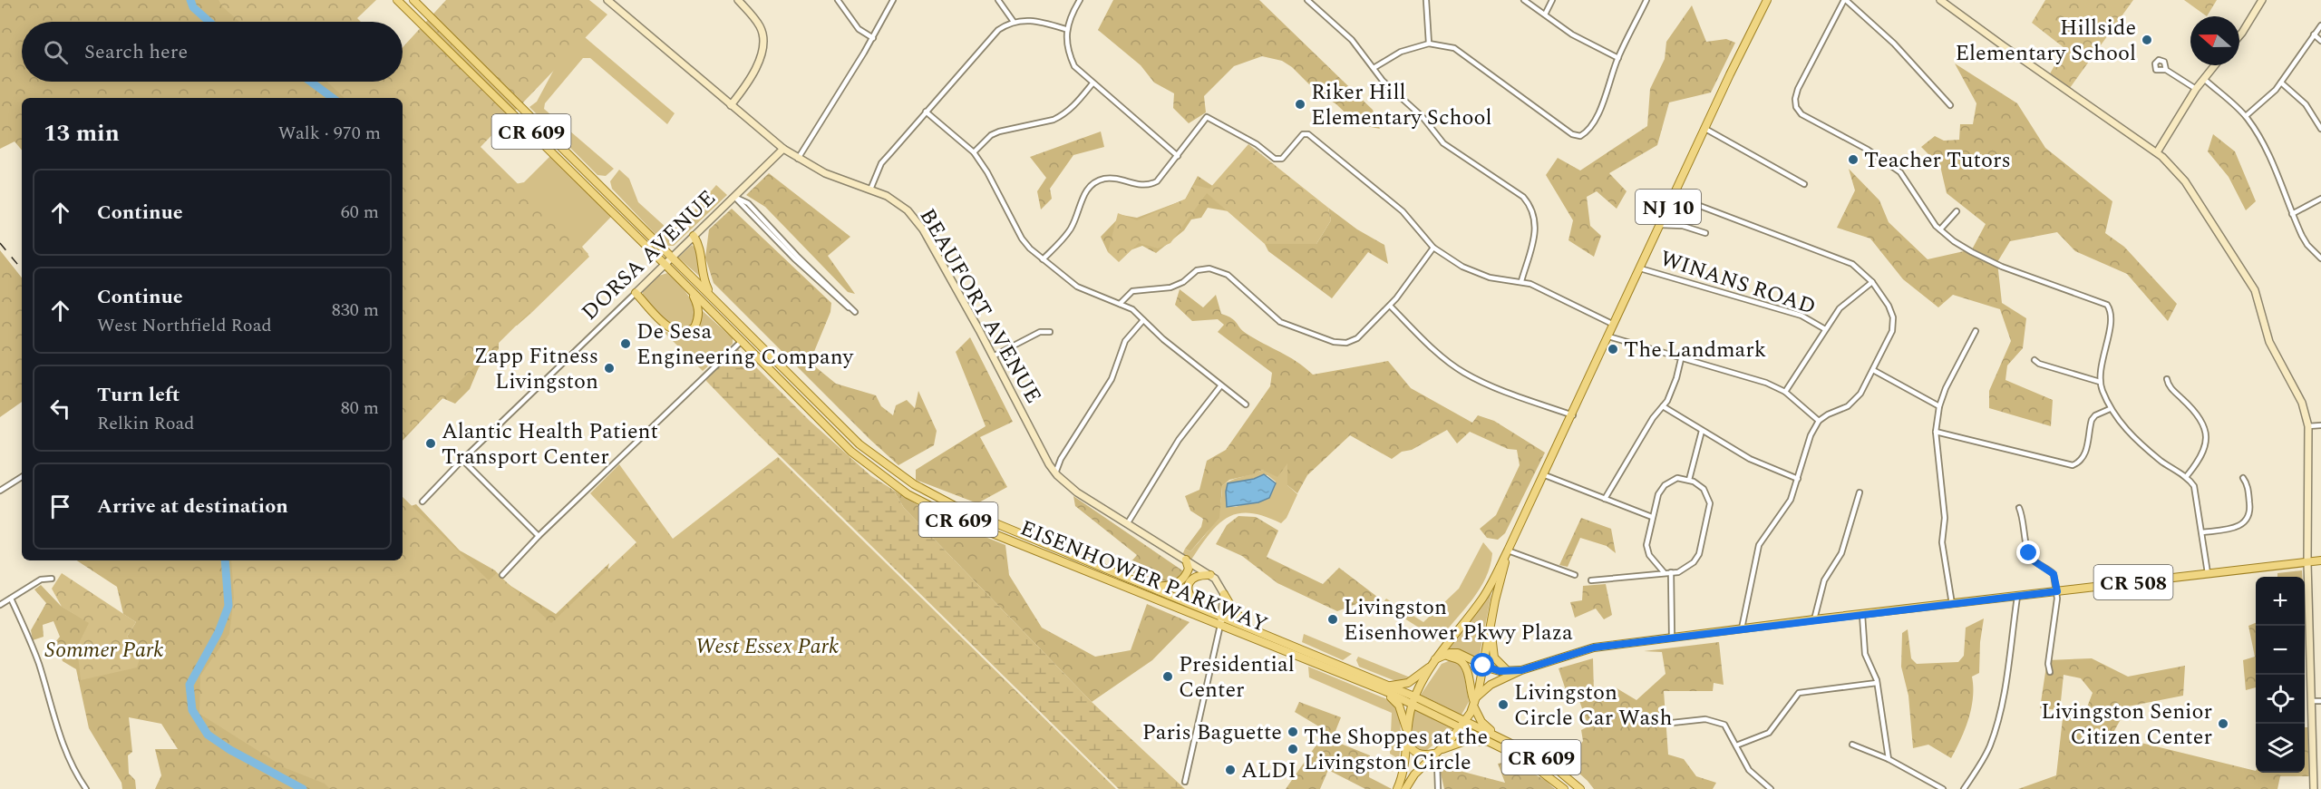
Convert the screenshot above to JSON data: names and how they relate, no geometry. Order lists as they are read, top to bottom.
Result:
{
  "streets": {
    "main road": [
      "CR 609",
      "NJ 10",
      "EISENHOWER PARKWAY",
      "CR 508"
    ],
    "street": ["DORSA AVENUE", "WINANS ROAD", "BEAUFORT AVENUE"]
  },
  "crossings": [
    ["NJ 10", "WINANS ROAD"],
    ["NJ 10", "EISENHOWER PARKWAY"],
    ["NJ 10", "CR 508"],
    ["DORSA AVENUE", "BEAUFORT AVENUE"],
    ["DORSA AVENUE", "EISENHOWER PARKWAY"]
  ],
  "parks": ["West Essex Park", "Sommer Park"],
  "places": [
    "Hillside Elementary School",
    "Riker Hill Elementary School",
    "Teacher Tutors",
    "De Sesa Engineering Company",
    "The Landmark",
    "Zapp Fitness Livingston",
    "Alantic Health Patient Transport Center",
    "Livingston Eisenhower Pkwy Plaza",
    "Presidential Center",
    "Livingston Circle Car Wash",
    "Livingston Senior Citizen Center",
    "Paris Baguette",
    "The Shoppes at the Livingston Circle",
    "ALDI"
  ],
  "north": "left",
  "page": {
    "search": "Search here",
    "heading": ["13 min", "Walk · 970 m"],
    "list": [
      ["Continue", "60 m"],
      ["Continue", "West Northfield Road", "830 m"],
      ["Turn left", "Relkin Road", "80 m"],
      "Arrive at destination"
    ],
    "map_buttons": ["+", "−"]
  }
}
